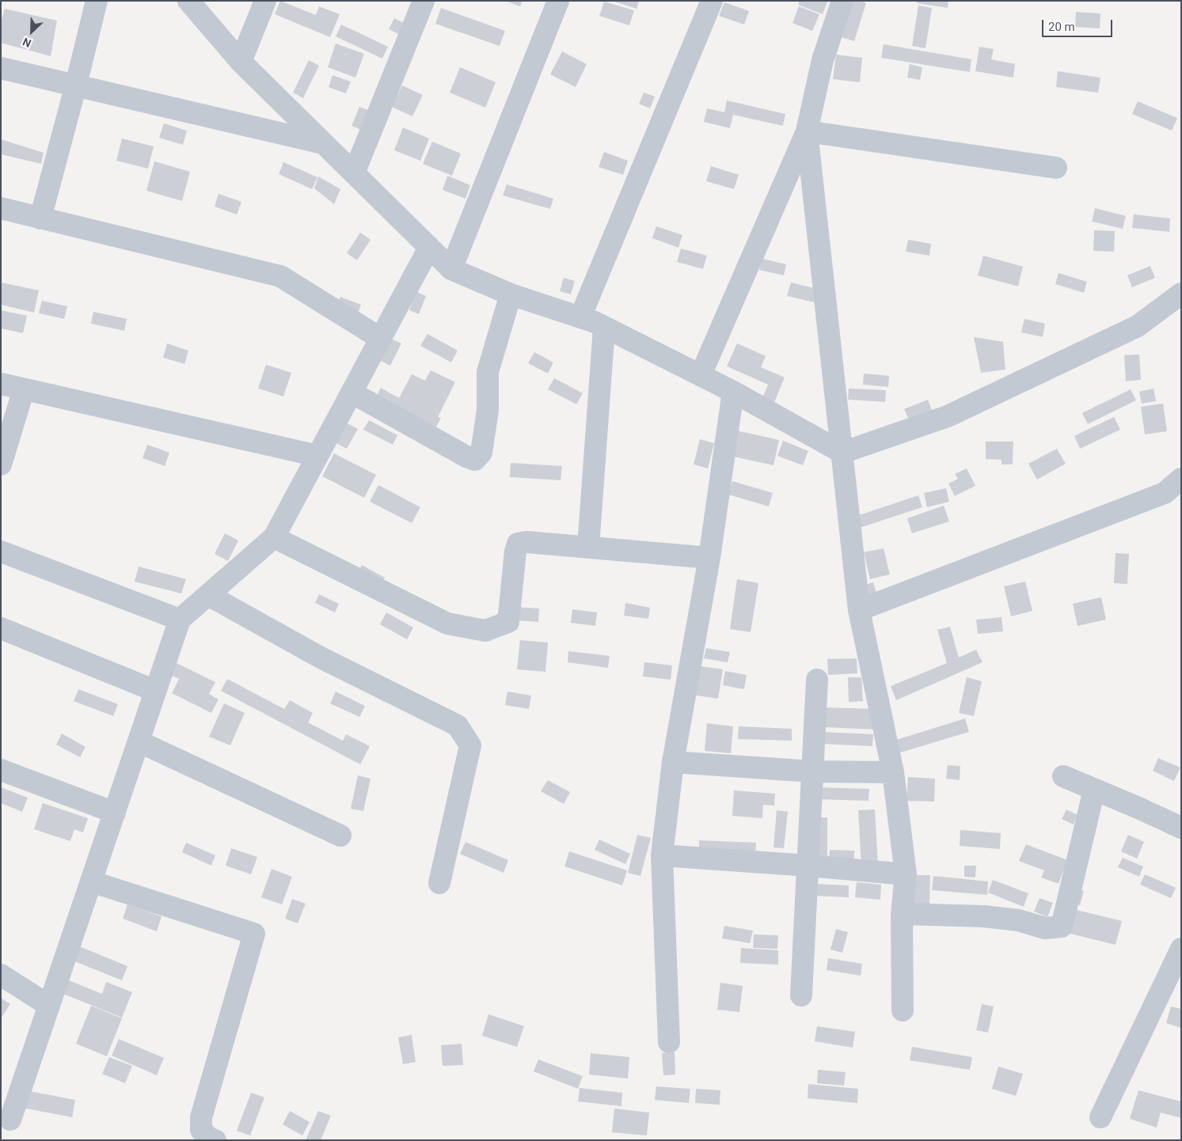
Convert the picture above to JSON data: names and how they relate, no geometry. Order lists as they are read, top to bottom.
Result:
{
  "scale_bar": "20 m",
  "north": "bottom left"
}
